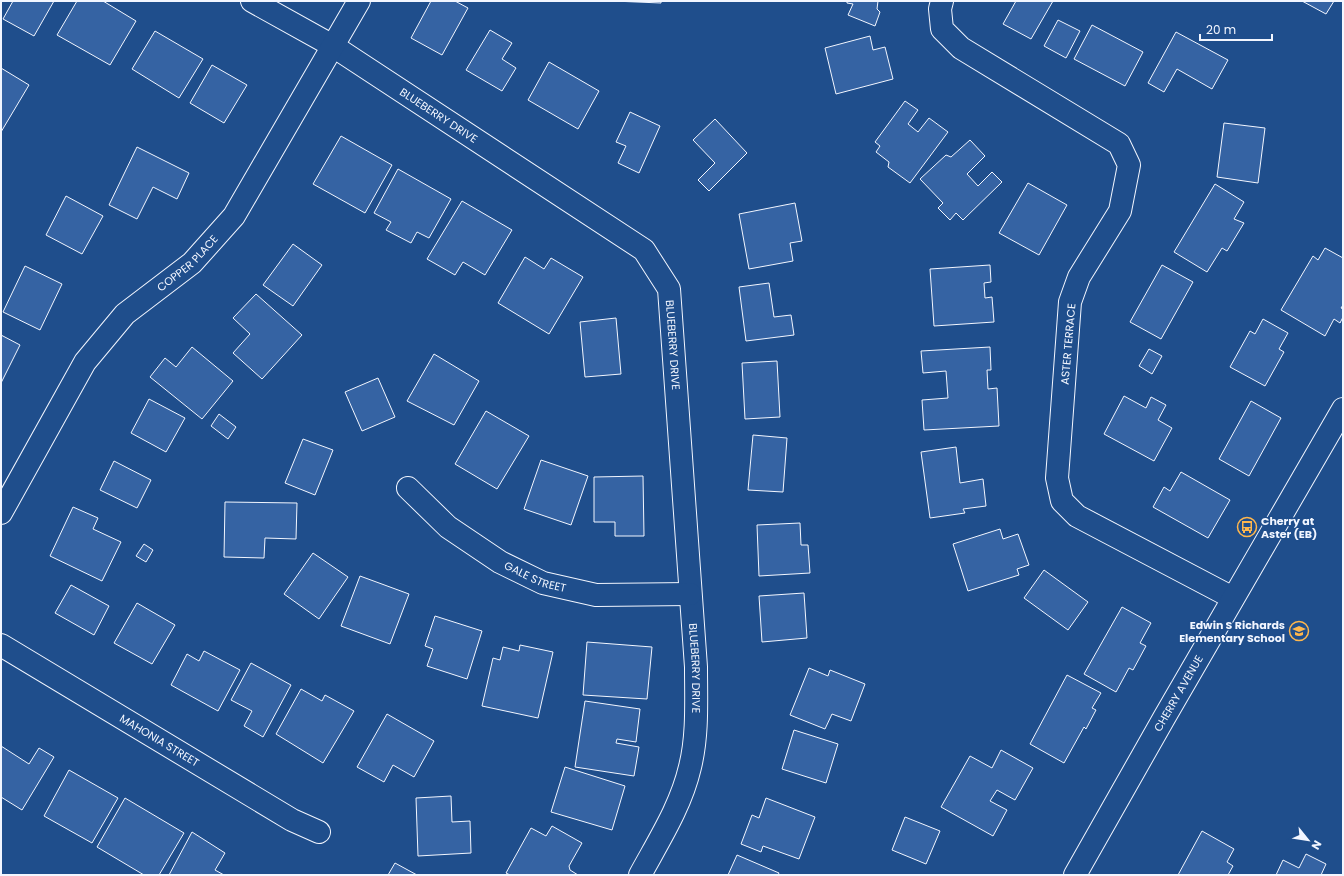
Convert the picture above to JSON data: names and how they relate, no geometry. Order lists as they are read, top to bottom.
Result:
{
  "streets": {
    "street": [
      "BLUEBERRY DRIVE",
      "COPPER PLACE",
      "ASTER TERRACE",
      "GALE STREET",
      "CHERRY AVENUE",
      "MAHONIA STREET"
    ]
  },
  "crossings": [
    ["BLUEBERRY DRIVE", "COPPER PLACE"],
    ["BLUEBERRY DRIVE", "GALE STREET"],
    ["ASTER TERRACE", "CHERRY AVENUE"]
  ],
  "places": {
    "bus stop": ["Cherry at Aster (EB)"],
    "school or university": ["Edwin S Richards Elementary School"]
  },
  "scale_bar": "20 m",
  "north": "bottom right"
}
